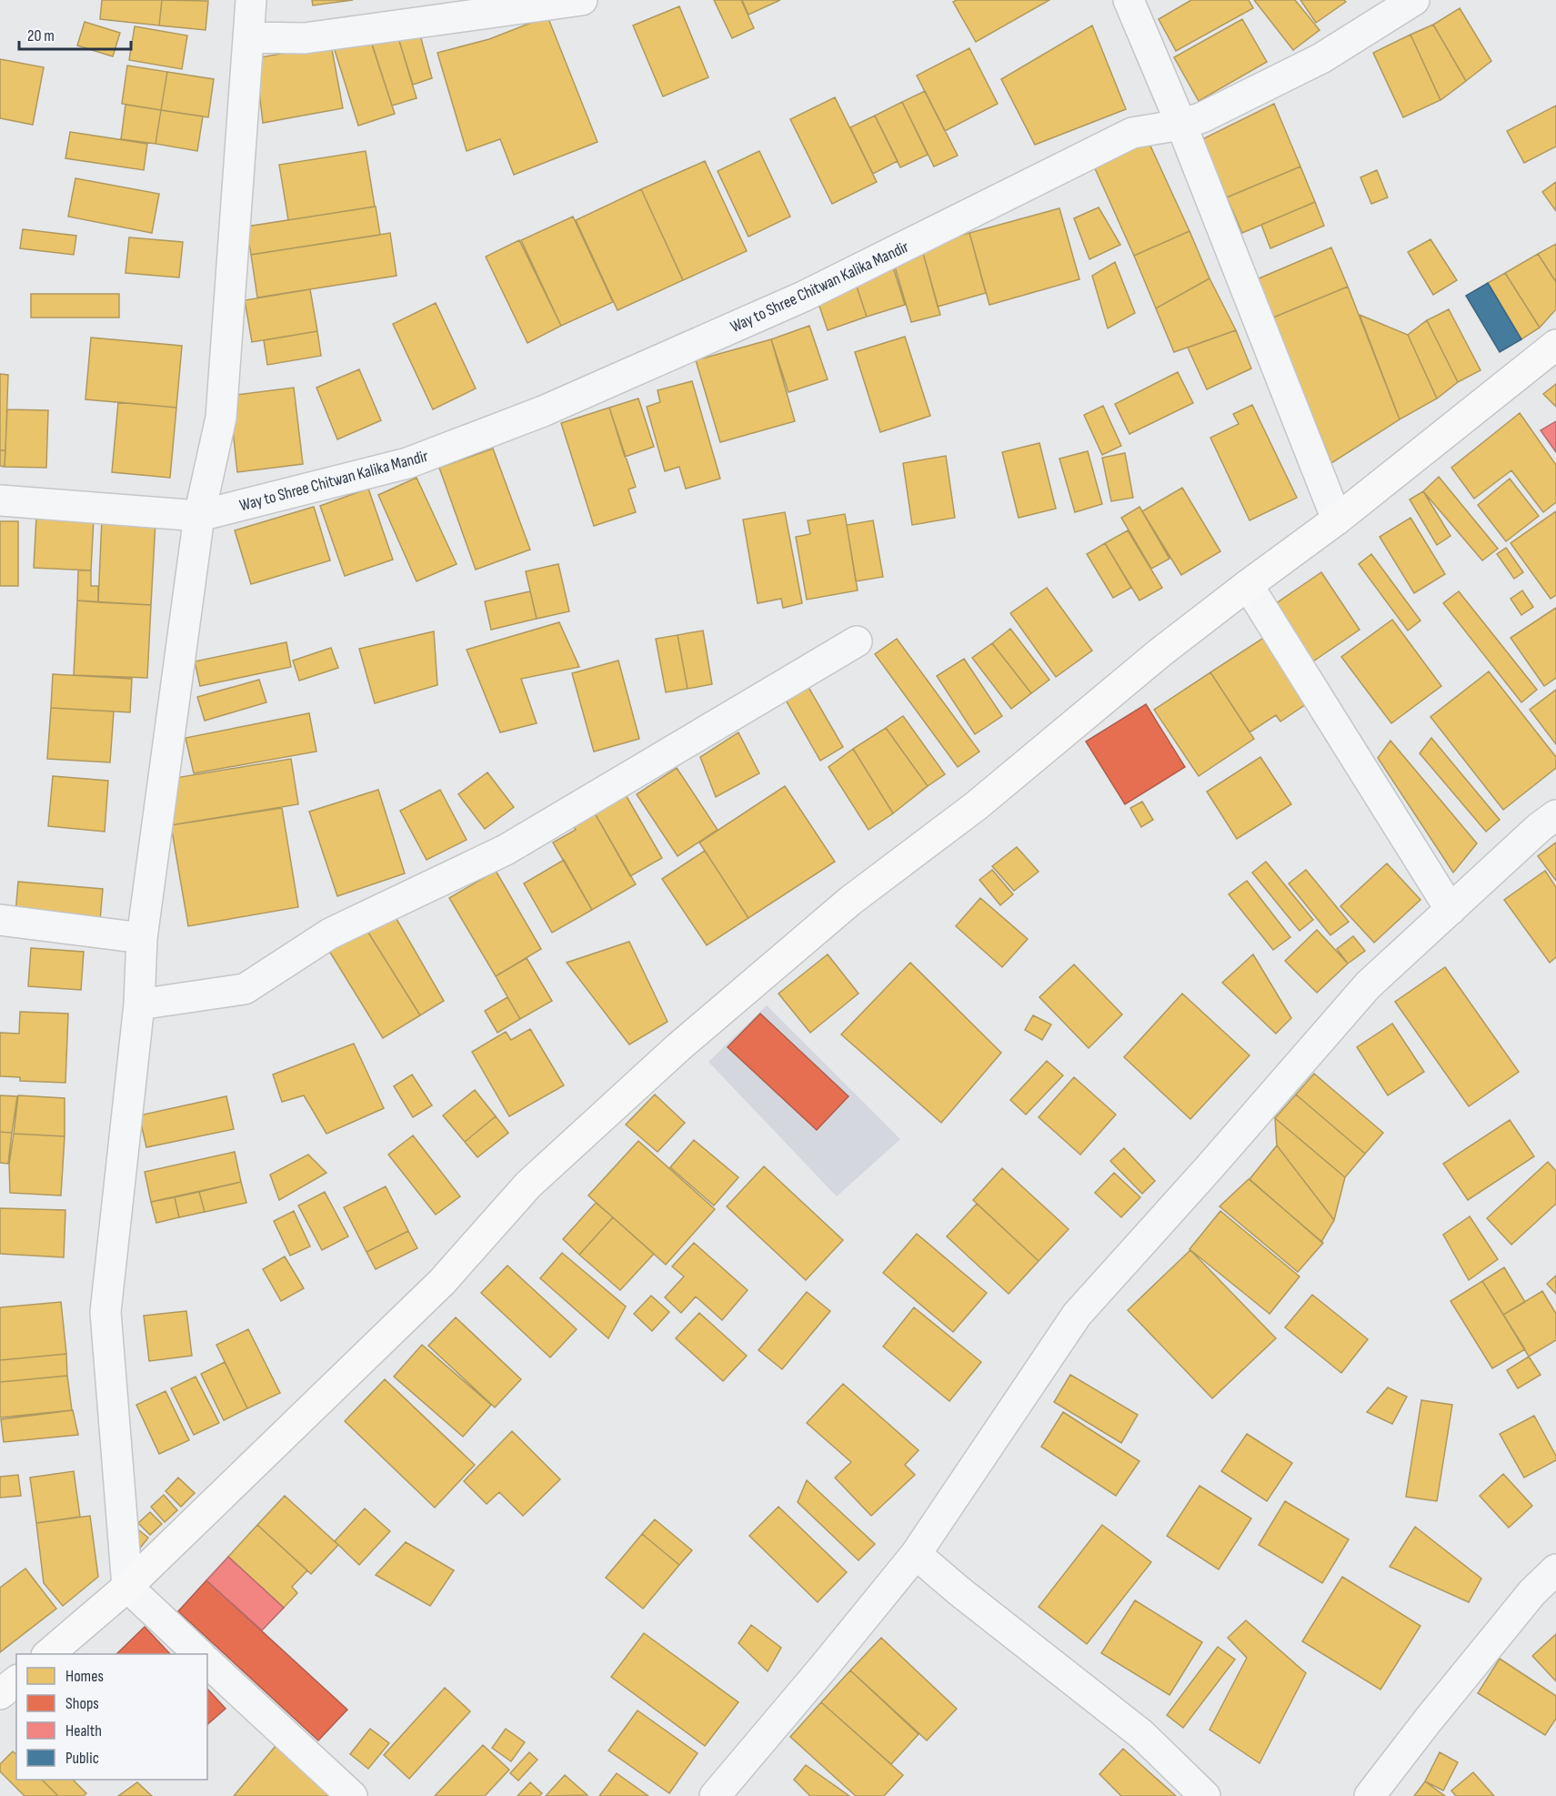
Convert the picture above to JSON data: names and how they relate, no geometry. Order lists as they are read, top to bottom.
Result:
{
  "streets": {
    "street": ["Way to Shree Chitwan Kalika Mandir"]
  },
  "legend": [
    "Homes",
    "Shops",
    "Health",
    "Public"
  ],
  "scale_bar": "20 m"
}
